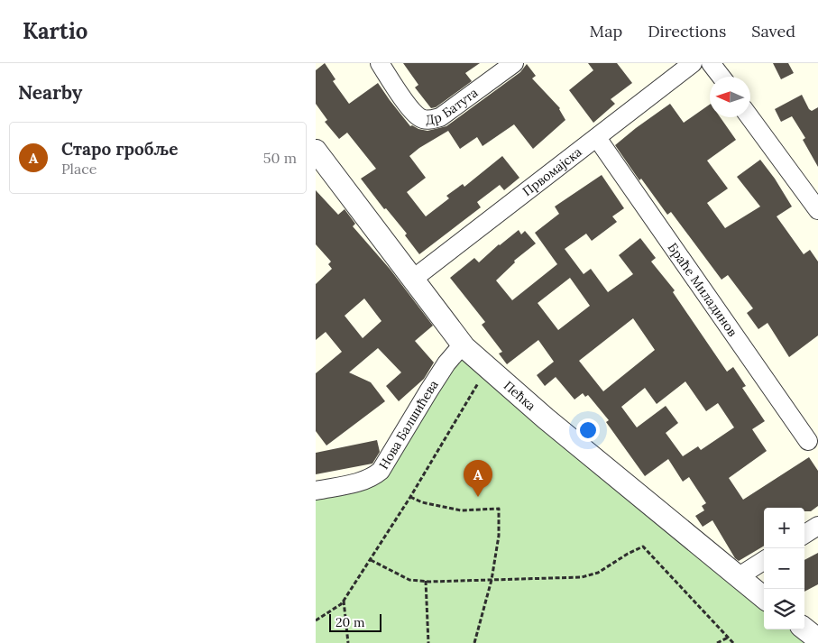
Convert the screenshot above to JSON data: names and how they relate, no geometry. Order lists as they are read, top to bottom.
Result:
{
  "streets": {
    "street": [
      "Др Батута",
      "Првомајска",
      "Браће Миладинов",
      "Пећка",
      "Нова Балшићева"
    ]
  },
  "crossings": [
    ["Првомајска", "Браће Миладинов"],
    ["Првомајска", "Пећка"],
    ["Пећка", "Нова Балшићева"]
  ],
  "scale_bar": "20 m",
  "north": "left",
  "page": {
    "header": "Kartio",
    "nav": ["Map", "Directions", "Saved"],
    "heading": "Nearby",
    "list": [
      {
        "mark": "A",
        "name": "Старо гробље",
        "note": "Place",
        "value": "50 m"
      }
    ],
    "pins": "A",
    "map_buttons": ["+", "−"],
    "scale": "20 m"
  }
}
